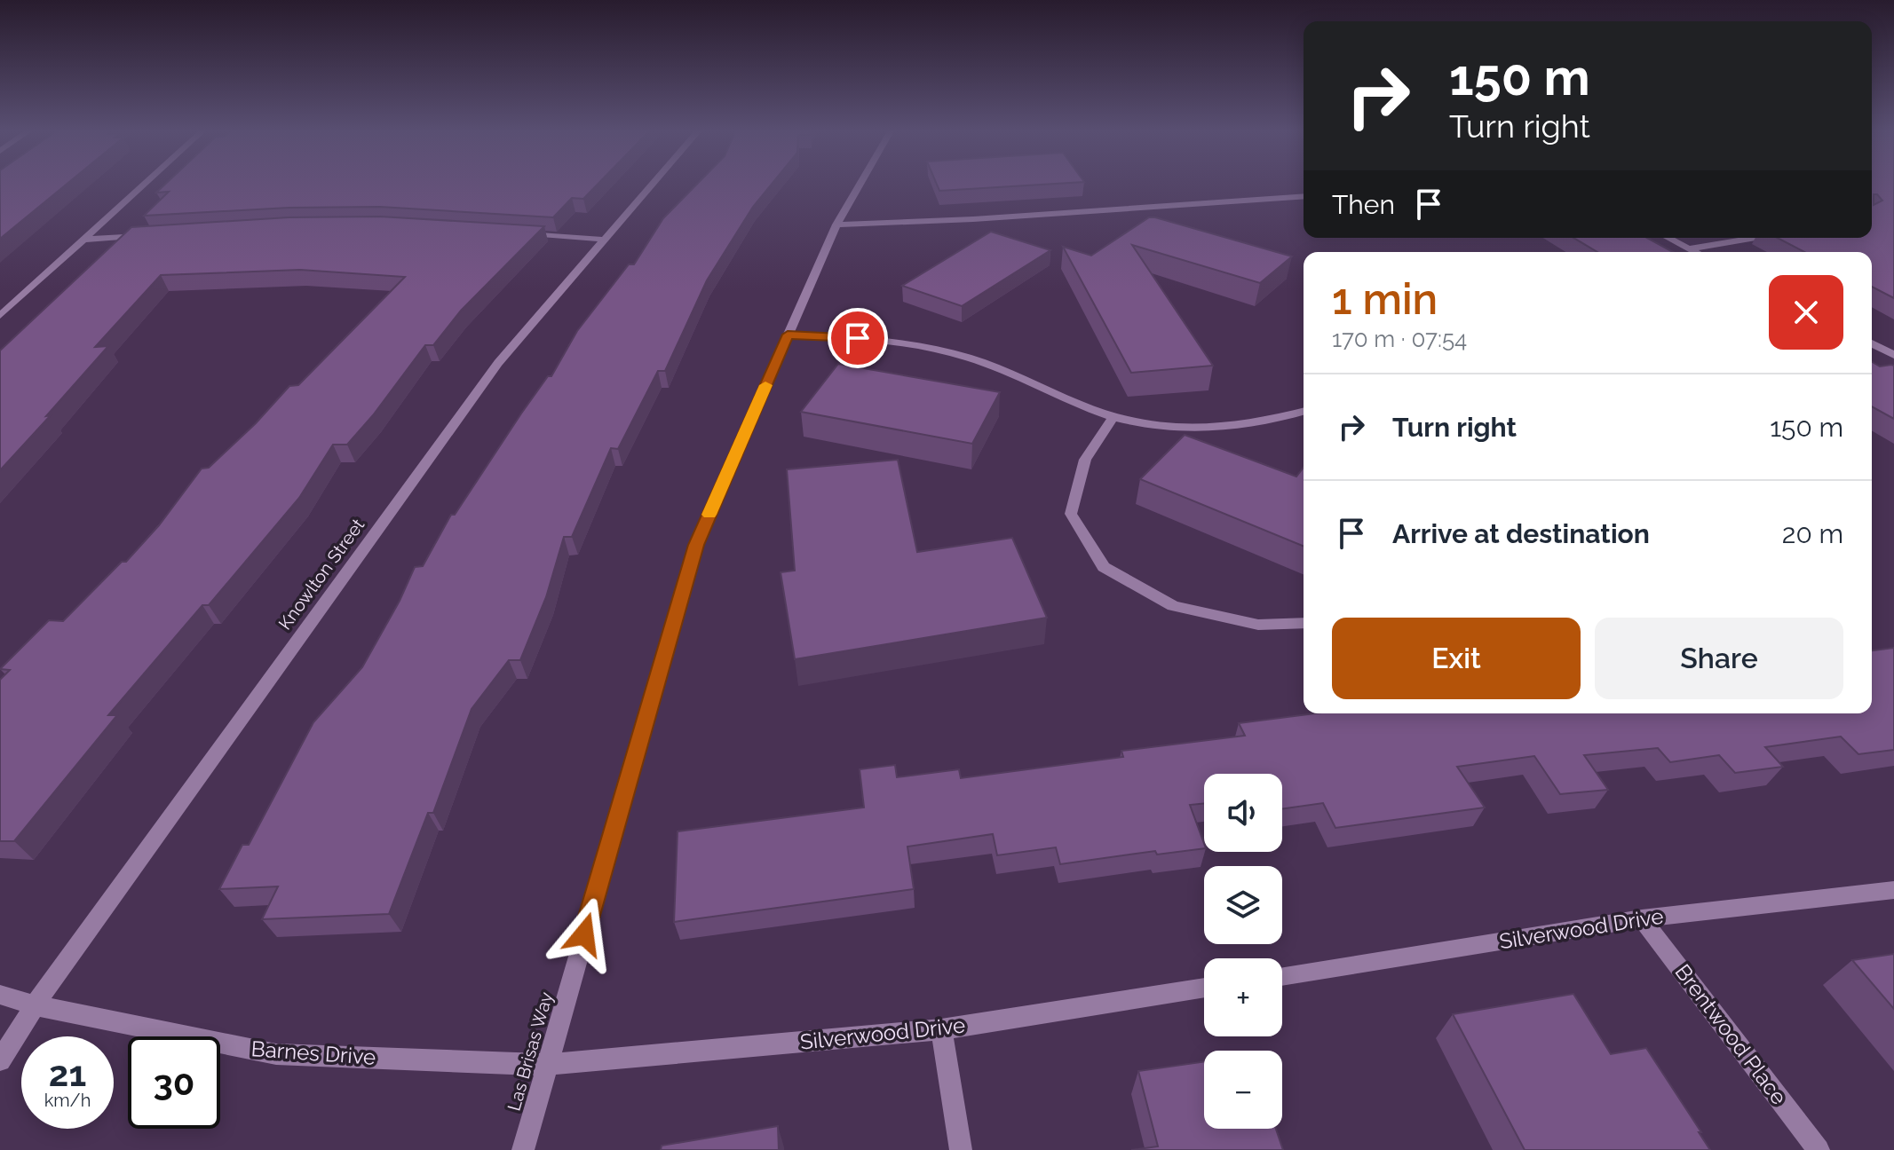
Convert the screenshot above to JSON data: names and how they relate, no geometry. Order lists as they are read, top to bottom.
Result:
{
  "streets": {
    "street": [
      "Knowlton Street",
      "Silverwood Drive",
      "Brentwood Place",
      "Las Brisas Way",
      "Barnes Drive"
    ]
  },
  "crossings": [
    ["Knowlton Street", "Barnes Drive"],
    ["Silverwood Drive", "Brentwood Place"],
    ["Silverwood Drive", "Las Brisas Way"],
    ["Silverwood Drive", "Barnes Drive"],
    ["Las Brisas Way", "Barnes Drive"]
  ],
  "page": {
    "turn": ["150 m", "Turn right"],
    "then": "Then",
    "heading": ["1 min", "170 m · 07:54"],
    "list": [
      {
        "name": "Turn right",
        "value": "150 m"
      },
      {
        "name": "Arrive at destination",
        "value": "20 m"
      }
    ],
    "buttons": ["Exit", "Share"],
    "map_buttons": ["+", "−"],
    "speed": "21 km/h",
    "limit": "30"
  }
}
